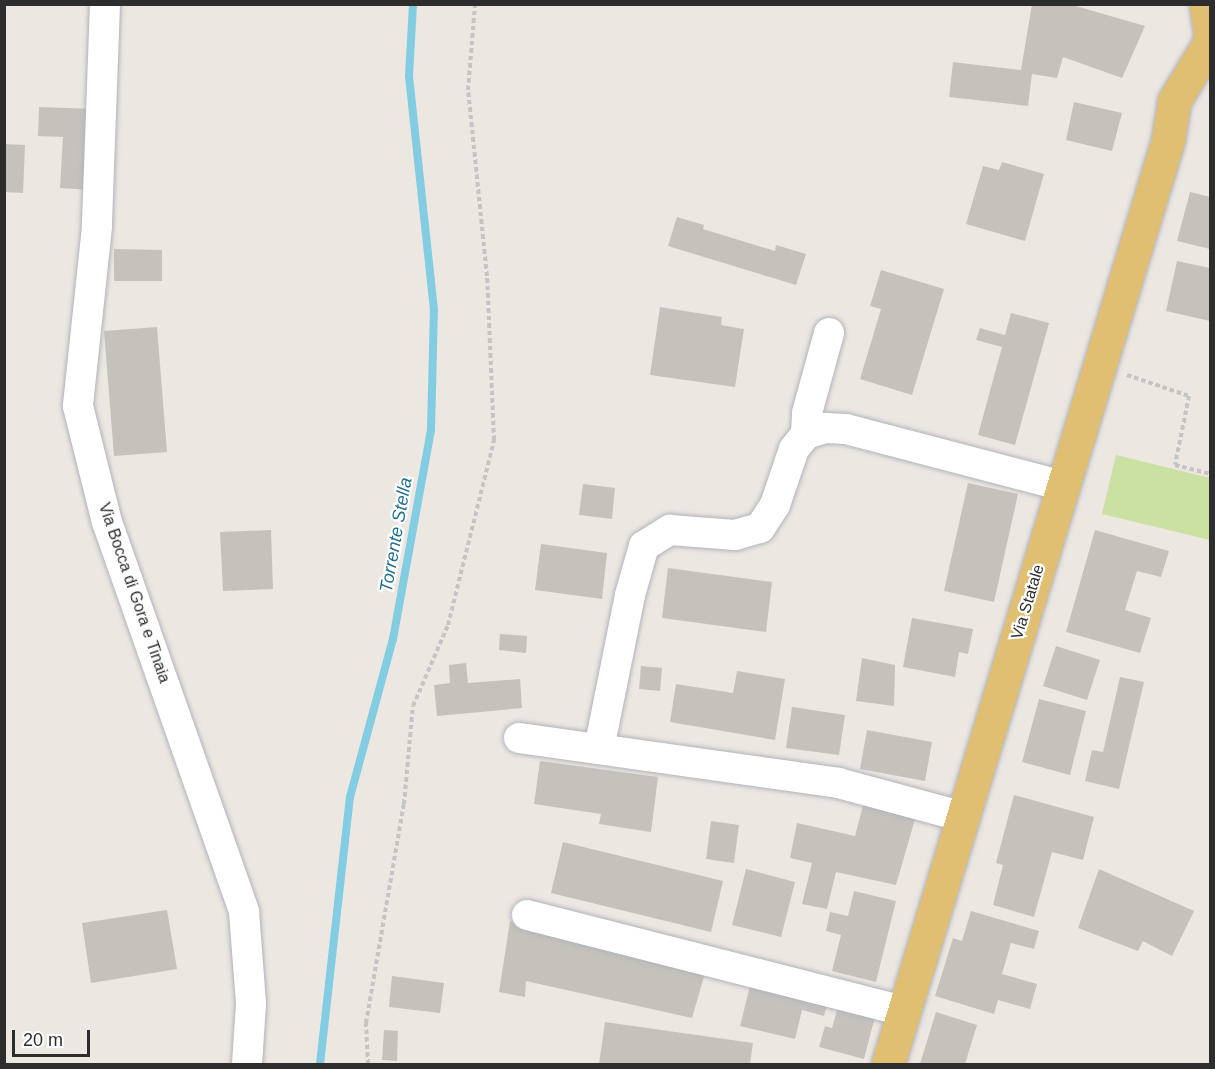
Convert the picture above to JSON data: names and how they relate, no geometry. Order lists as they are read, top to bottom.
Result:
{
  "streets": {
    "main road": ["Via Statale"],
    "street": ["Via Bocca di Gora e Tinaia"]
  },
  "water": ["Torrente Stella"],
  "scale_bar": "20 m"
}
